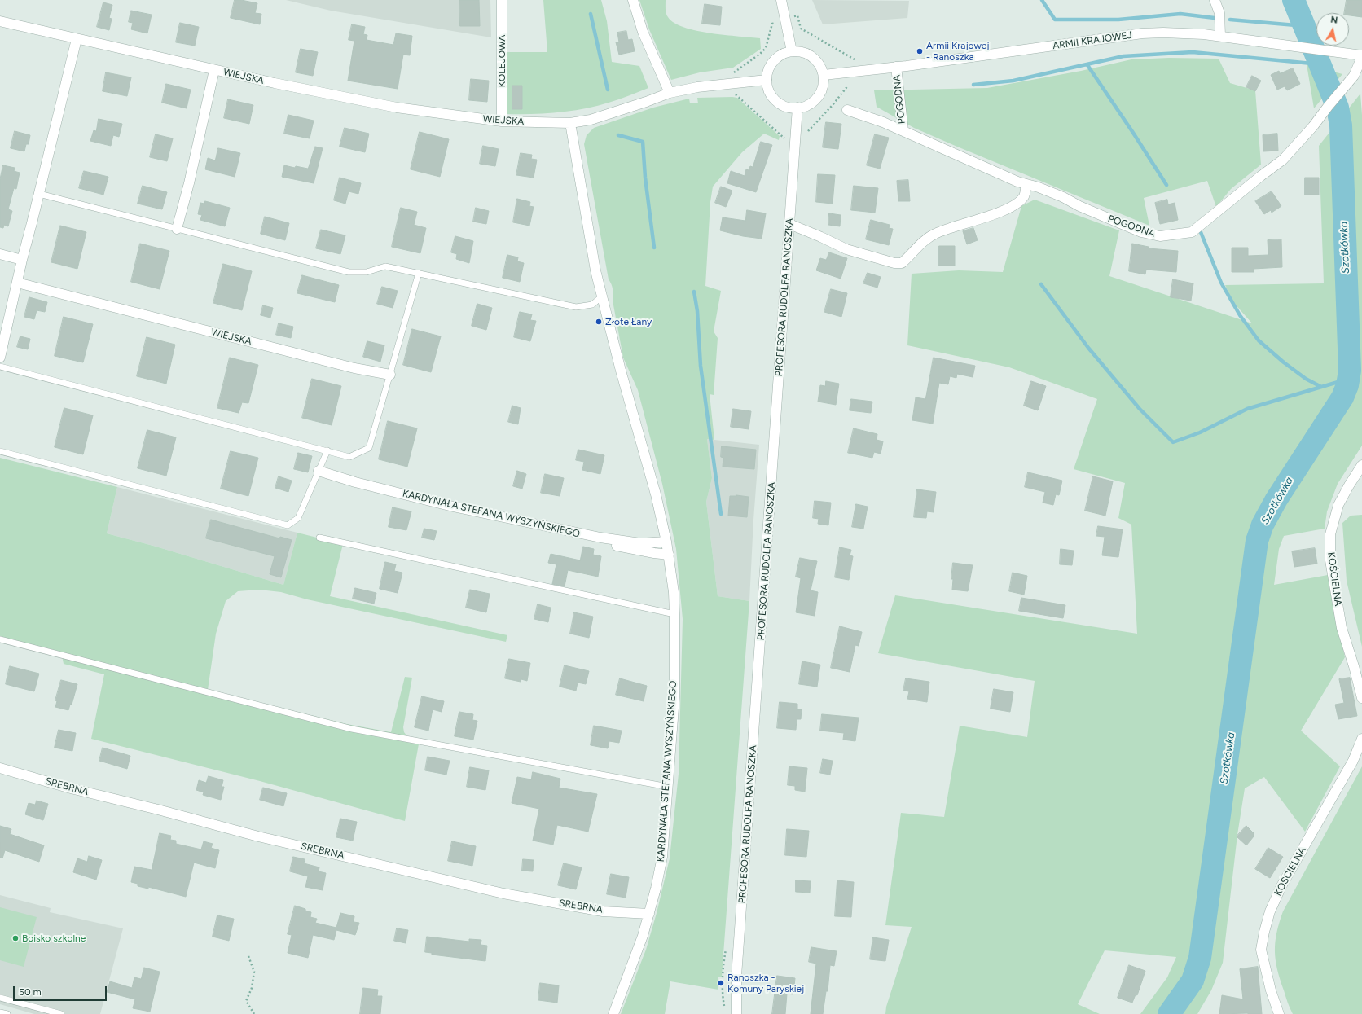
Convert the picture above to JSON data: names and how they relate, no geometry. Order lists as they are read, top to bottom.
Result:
{
  "streets": {
    "street": [
      "ARMII KRAJOWEJ",
      "KOLEJOWA",
      "WIEJSKA",
      "POGODNA",
      "PROFESORA RUDOLFA RANOSZKA",
      "KARDYNAŁA STEFANA WYSZYŃSKIEGO",
      "KOŚCIELNA",
      "SREBRNA"
    ]
  },
  "crossings": [
    ["ARMII KRAJOWEJ", "WIEJSKA"],
    ["ARMII KRAJOWEJ", "POGODNA"],
    ["ARMII KRAJOWEJ", "PROFESORA RUDOLFA RANOSZKA"],
    ["KOLEJOWA", "WIEJSKA"],
    ["WIEJSKA", "PROFESORA RUDOLFA RANOSZKA"],
    ["KARDYNAŁA STEFANA WYSZYŃSKIEGO", "SREBRNA"]
  ],
  "water": ["Szotkówka"],
  "places": [
    "Armii Krajowej - Ranoszka",
    "Złote Łany",
    "Boisko szkolne",
    "Ranoszka - Komuny Paryskiej"
  ],
  "scale_bar": "50 m",
  "north": "top"
}
